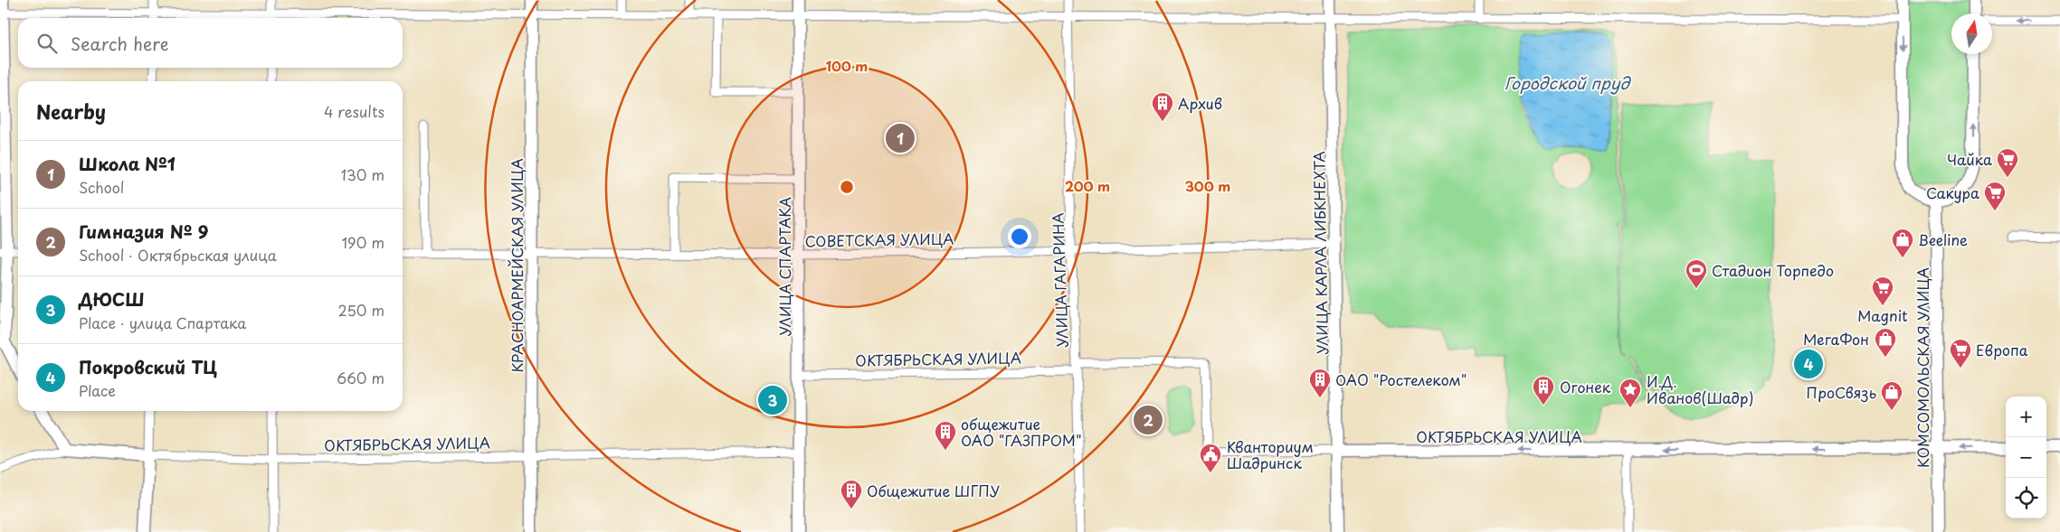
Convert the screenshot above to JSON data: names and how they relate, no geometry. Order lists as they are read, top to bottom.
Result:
{
  "streets": {
    "street": [
      "СОВЕТСКАЯ УЛИЦА",
      "УЛИЦА КАРЛА ЛИБКНЕХТА",
      "КРАСНОАРМЕЙСКАЯ УЛИЦА",
      "УЛИЦА СПАРТАКА",
      "УЛИЦА ГАГАРИНА",
      "ОКТЯБРЬСКАЯ УЛИЦА",
      "КОМСОМОЛЬСКАЯ УЛИЦА"
    ]
  },
  "crossings": [
    ["СОВЕТСКАЯ УЛИЦА", "УЛИЦА КАРЛА ЛИБКНЕХТА"],
    ["СОВЕТСКАЯ УЛИЦА", "КРАСНОАРМЕЙСКАЯ УЛИЦА"],
    ["СОВЕТСКАЯ УЛИЦА", "УЛИЦА СПАРТАКА"],
    ["СОВЕТСКАЯ УЛИЦА", "УЛИЦА ГАГАРИНА"],
    ["УЛИЦА КАРЛА ЛИБКНЕХТА", "ОКТЯБРЬСКАЯ УЛИЦА"],
    ["КРАСНОАРМЕЙСКАЯ УЛИЦА", "ОКТЯБРЬСКАЯ УЛИЦА"],
    ["УЛИЦА СПАРТАКА", "ОКТЯБРЬСКАЯ УЛИЦА"],
    ["УЛИЦА ГАГАРИНА", "ОКТЯБРЬСКАЯ УЛИЦА"],
    ["ОКТЯБРЬСКАЯ УЛИЦА", "КОМСОМОЛЬСКАЯ УЛИЦА"]
  ],
  "water": ["Городской пруд"],
  "places": {
    "building": [
      "Архив",
      "ОАО \"Ростелеком\"",
      "Огонек",
      "общежитие ОАО \"ГАЗПРОМ\"",
      "Общежитие ШГПУ"
    ],
    "supermarket": [
      "Чайка",
      "Сакура",
      "Magnit",
      "Европа"
    ],
    "shop": ["Beeline", "МегаФон", "ПроСвязь"],
    "sports": ["Стадион Торпедо"],
    "place": ["И.Д. Иванов(Шадр)"],
    "public building": ["Кванториум Шадринск"]
  },
  "north": "top",
  "page": {
    "search": "Search here",
    "heading": ["Nearby", "4 results"],
    "pins": [
      "1",
      "4",
      "3",
      "2"
    ],
    "list": [
      {
        "mark": "1",
        "name": "Школа №1",
        "note": "School",
        "value": "130 m"
      },
      {
        "mark": "2",
        "name": "Гимназия № 9",
        "note": "School · Октябрьская улица",
        "value": "190 m"
      },
      {
        "mark": "3",
        "name": "ДЮСШ",
        "note": "Place · улица Спартака",
        "value": "250 m"
      },
      {
        "mark": "4",
        "name": "Покровский ТЦ",
        "note": "Place",
        "value": "660 m"
      }
    ],
    "map_buttons": ["+", "−"]
  },
  "rings": ["100 m", "200 m", "300 m"]
}
